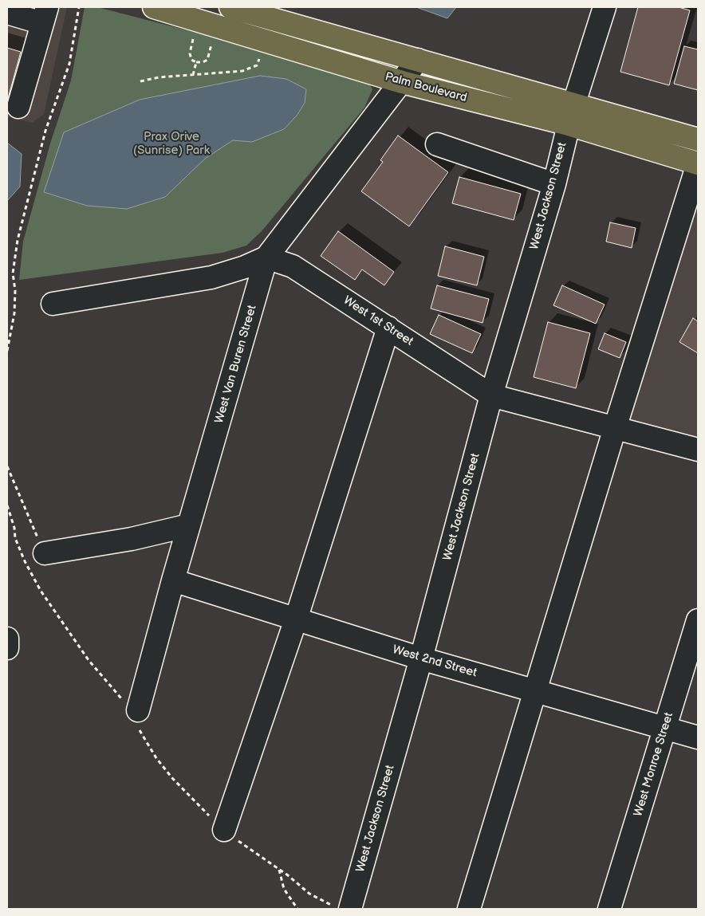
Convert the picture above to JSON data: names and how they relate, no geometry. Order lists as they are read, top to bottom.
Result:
{
  "streets": {
    "main road": ["Palm Boulevard"],
    "street": [
      "West Jackson Street",
      "West 1st Street",
      "West Van Buren Street",
      "West 2nd Street",
      "West Monroe Street"
    ]
  },
  "crossings": [
    ["Palm Boulevard", "West Jackson Street"],
    ["Palm Boulevard", "West Van Buren Street"],
    ["West Jackson Street", "West 1st Street"],
    ["West Jackson Street", "West 2nd Street"],
    ["West 1st Street", "West Van Buren Street"],
    ["West Van Buren Street", "West 2nd Street"],
    ["West 2nd Street", "West Monroe Street"]
  ],
  "parks": ["Prax Orive (Sunrise) Park"]
}
